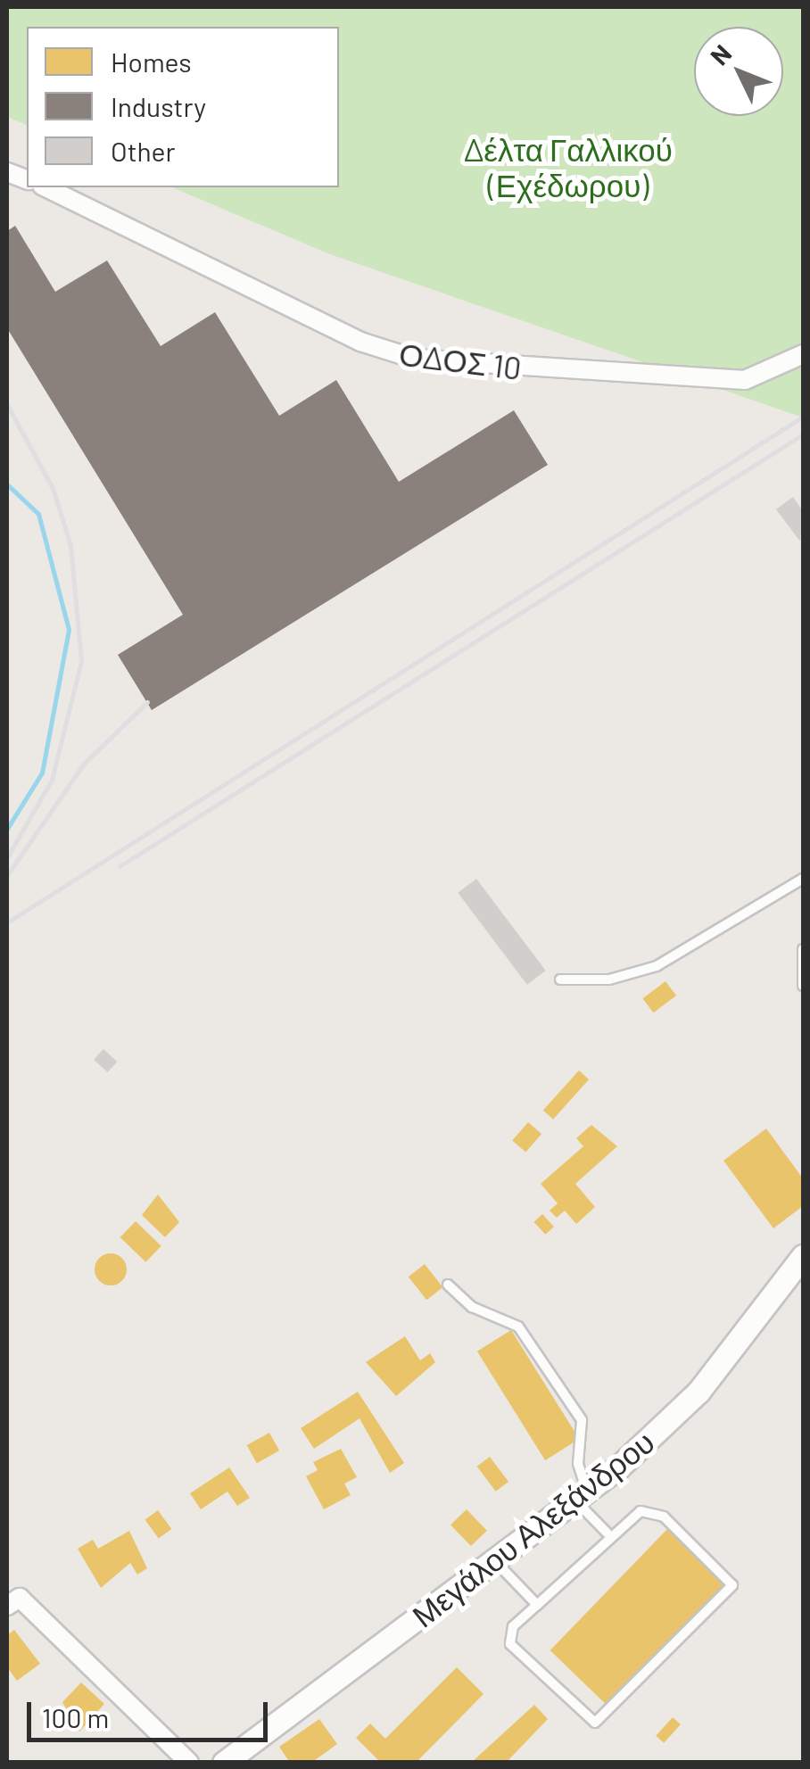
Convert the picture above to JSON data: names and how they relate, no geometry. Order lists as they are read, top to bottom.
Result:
{
  "streets": {
    "street": ["ΟΔΟΣ 10", "Μεγάλου Αλεξάνδρου"]
  },
  "parks": ["Δέλτα Γαλλικού (Εχέδωρου)"],
  "legend": ["Homes", "Industry", "Other"],
  "scale_bar": "100 m",
  "north": "top left"
}
